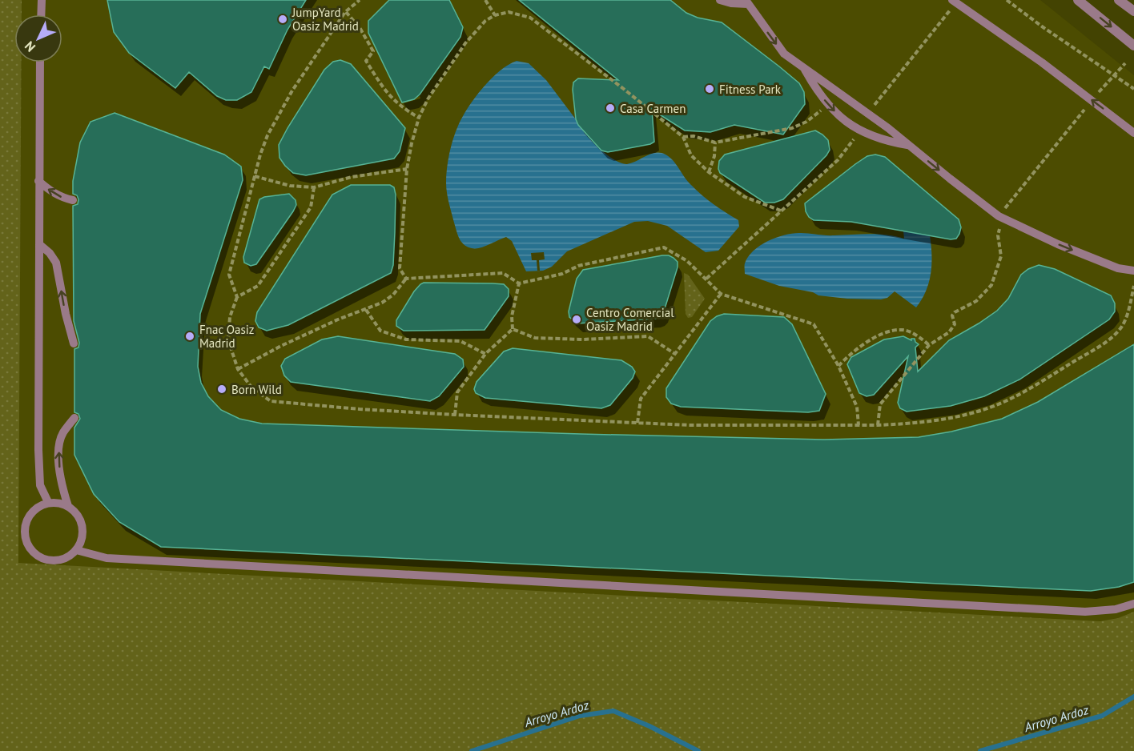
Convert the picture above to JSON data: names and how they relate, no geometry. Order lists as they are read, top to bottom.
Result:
{
  "water": ["Arroyo Ardoz"],
  "places": [
    "JumpYard Oasiz Madrid",
    "Fitness Park",
    "Casa Carmen",
    "Centro Comercial Oasiz Madrid",
    "Fnac Oasiz Madrid",
    "Born Wild"
  ],
  "north": "bottom left"
}
